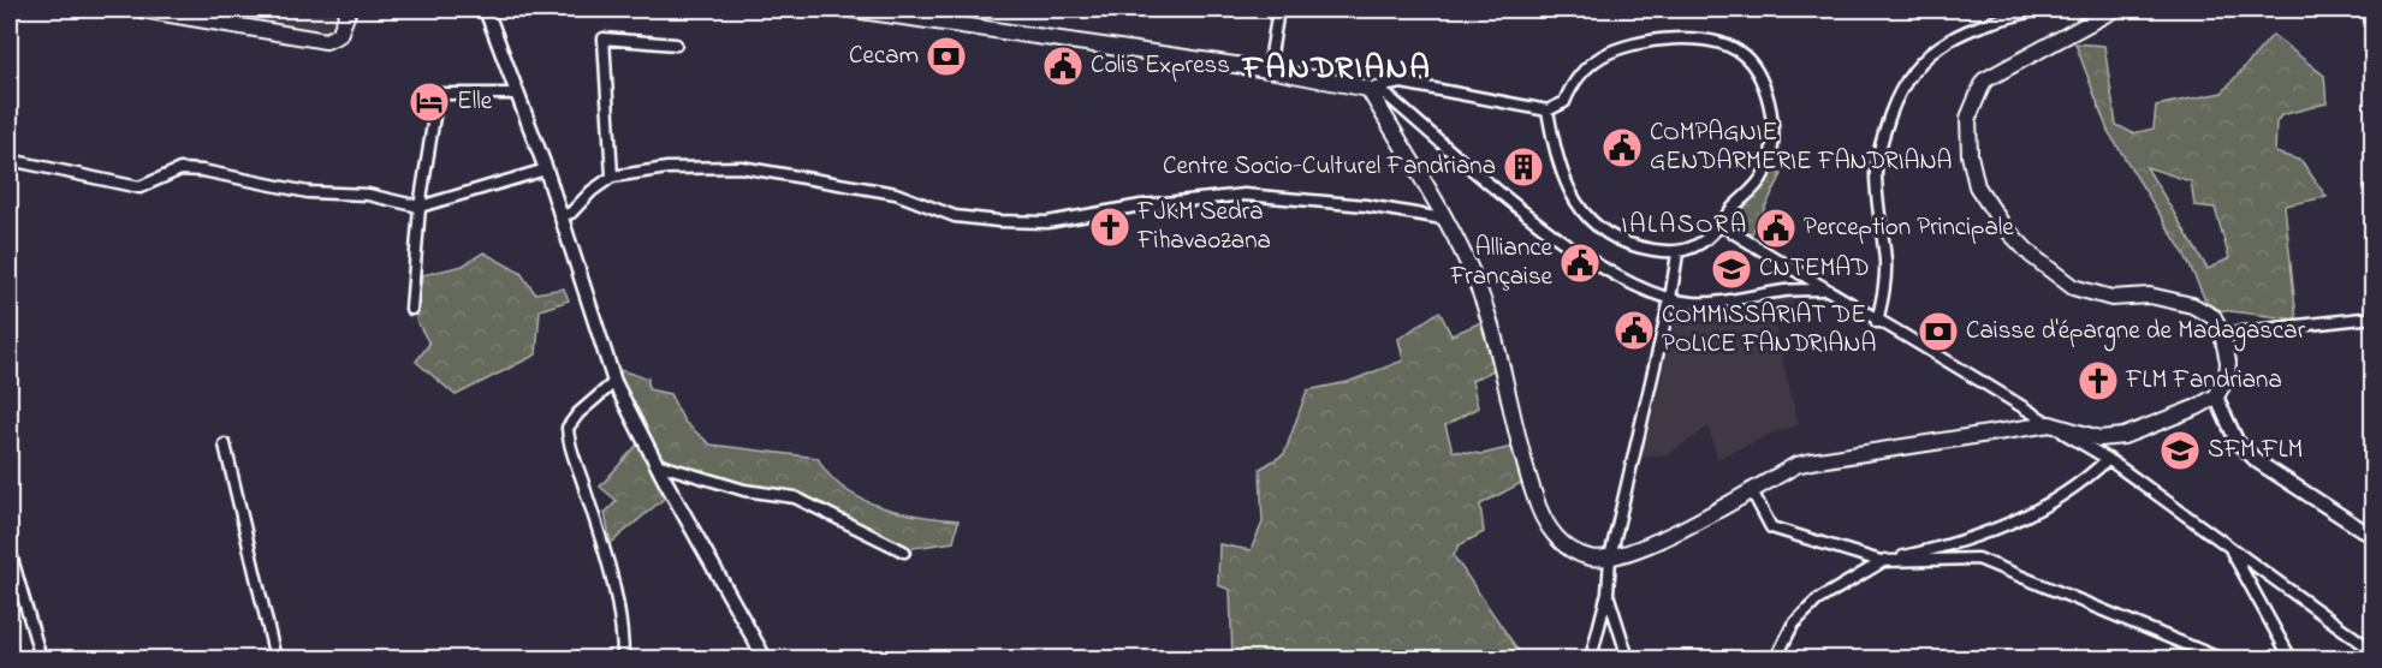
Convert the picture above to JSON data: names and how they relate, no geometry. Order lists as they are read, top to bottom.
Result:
{
  "districts": ["FANDRIANA", "IALASORA"],
  "places": {
    "bank": ["Cecam", "Caisse d'épargne de Madagascar"],
    "public building": [
      "Colis Express",
      "COMPAGNIE GENDARMERIE FANDRIANA",
      "Perception Principale",
      "Alliance Française",
      "COMMISSARIAT DE POLICE FANDRIANA"
    ],
    "hotel": ["Elle"],
    "building": ["Centre Socio-Culturel Fandriana"],
    "church": ["FJKM Sedra Fihavaozana", "FLM Fandriana"],
    "school or university": ["CNTEMAD", "SFM FLM"]
  }
}
